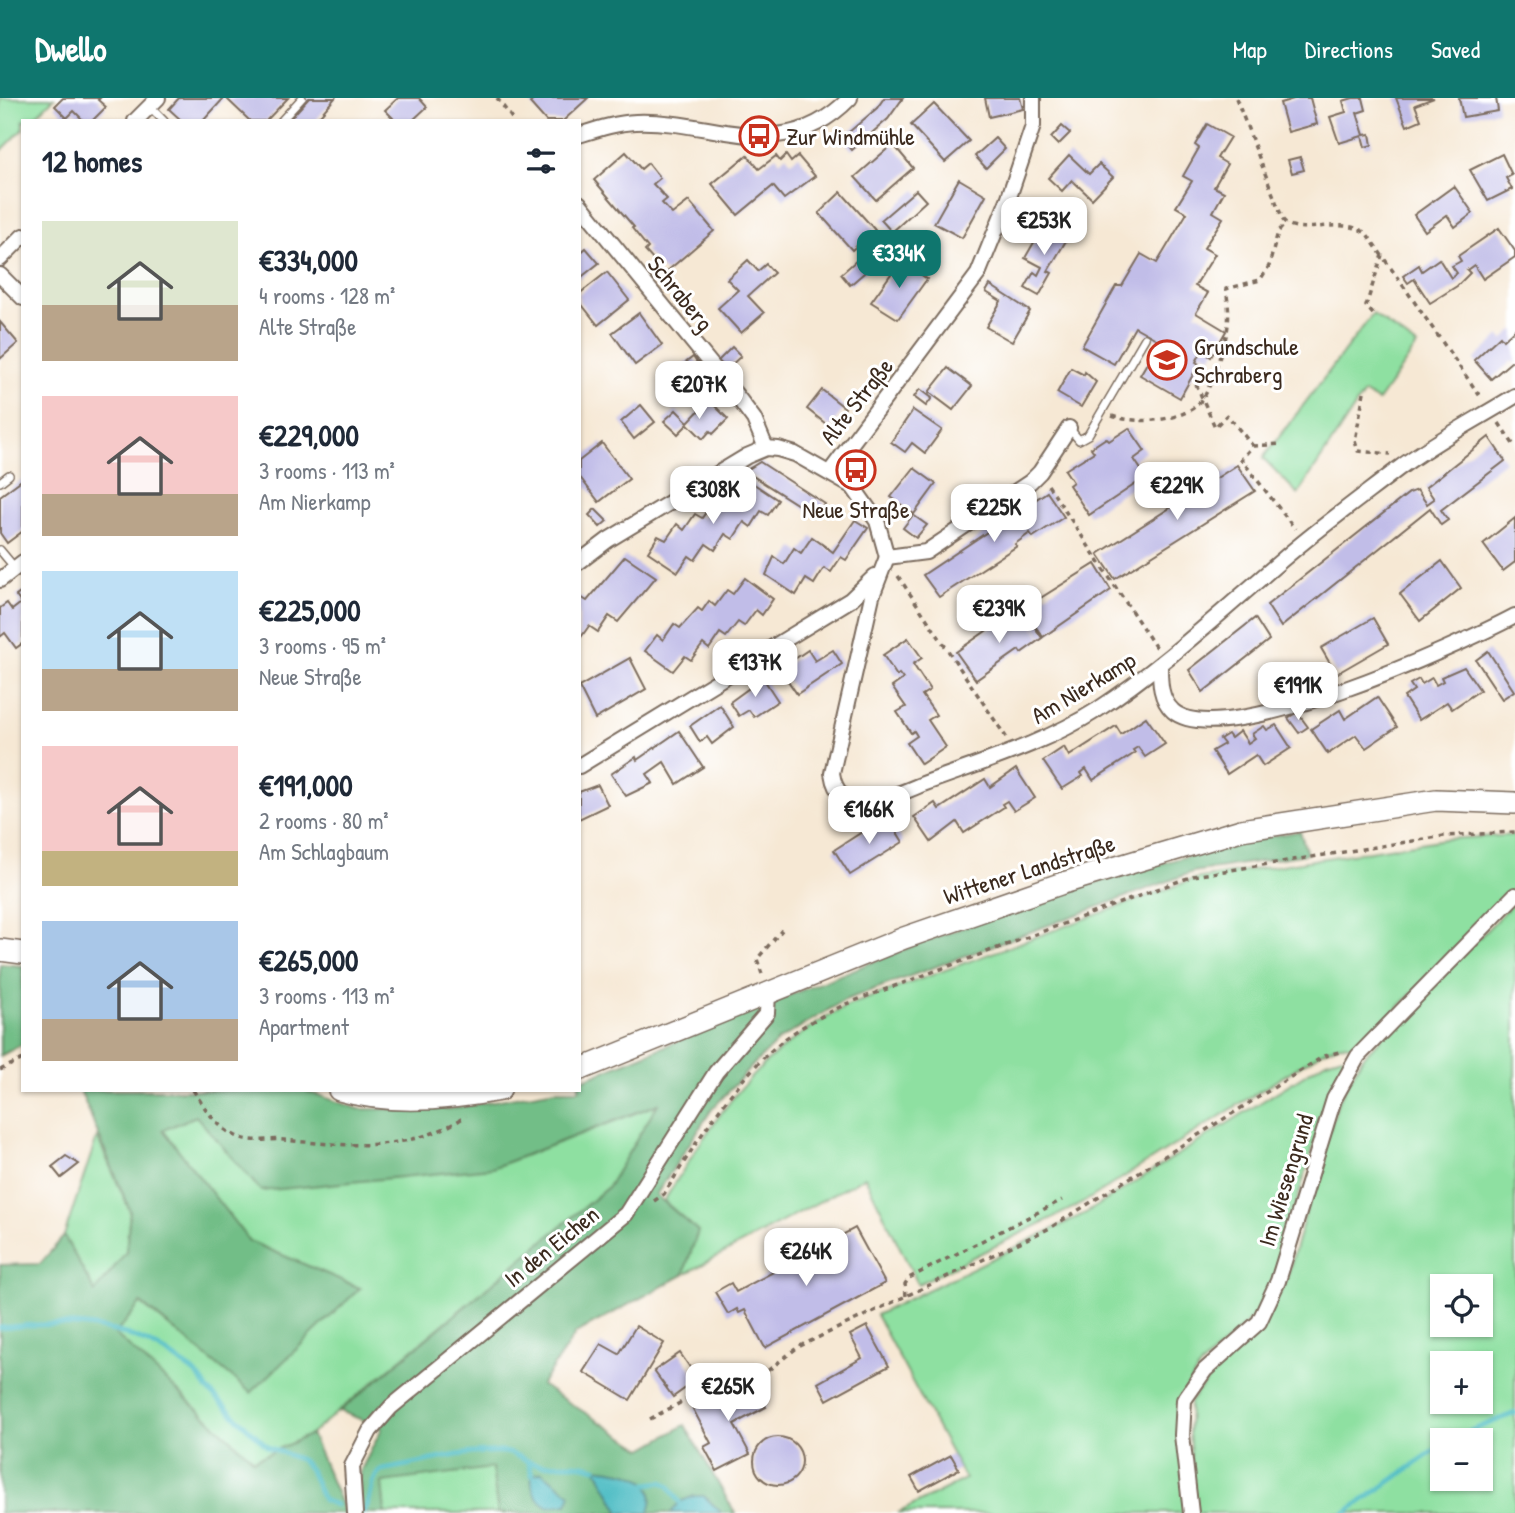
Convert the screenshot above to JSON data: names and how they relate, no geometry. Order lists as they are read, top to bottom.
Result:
{
  "streets": {
    "main road": ["Wittener Landstraße"],
    "street": [
      "Schraberg",
      "Alte Straße",
      "Am Nierkamp",
      "Im Wiesengrund",
      "In den Eichen"
    ]
  },
  "crossings": [
    ["Schraberg", "Alte Straße"],
    ["Wittener Landstraße", "In den Eichen"]
  ],
  "places": {
    "bus stop": ["Zur Windmühle", "Neue Straße"],
    "school or university": ["Grundschule Schraberg"]
  },
  "page": {
    "header": "Dwello",
    "nav": ["Map", "Directions", "Saved"],
    "heading": "12 homes",
    "price": [
      "€253K",
      "€334K",
      "€207K",
      "€229K",
      "€308K",
      "€225K",
      "€239K",
      "€137K",
      "€191K",
      "€166K",
      "€264K",
      "€265K"
    ],
    "list": [
      {
        "name": "€334,000",
        "note": "4 rooms · 128 m² · Alte Straße"
      },
      {
        "name": "€229,000",
        "note": "3 rooms · 113 m² · Am Nierkamp"
      },
      {
        "name": "€225,000",
        "note": "3 rooms · 95 m² · Neue Straße"
      },
      {
        "name": "€191,000",
        "note": "2 rooms · 80 m² · Am Schlagbaum"
      },
      {
        "name": "€265,000",
        "note": "3 rooms · 113 m² · Apartment"
      }
    ],
    "map_buttons": ["+", "−"]
  }
}
